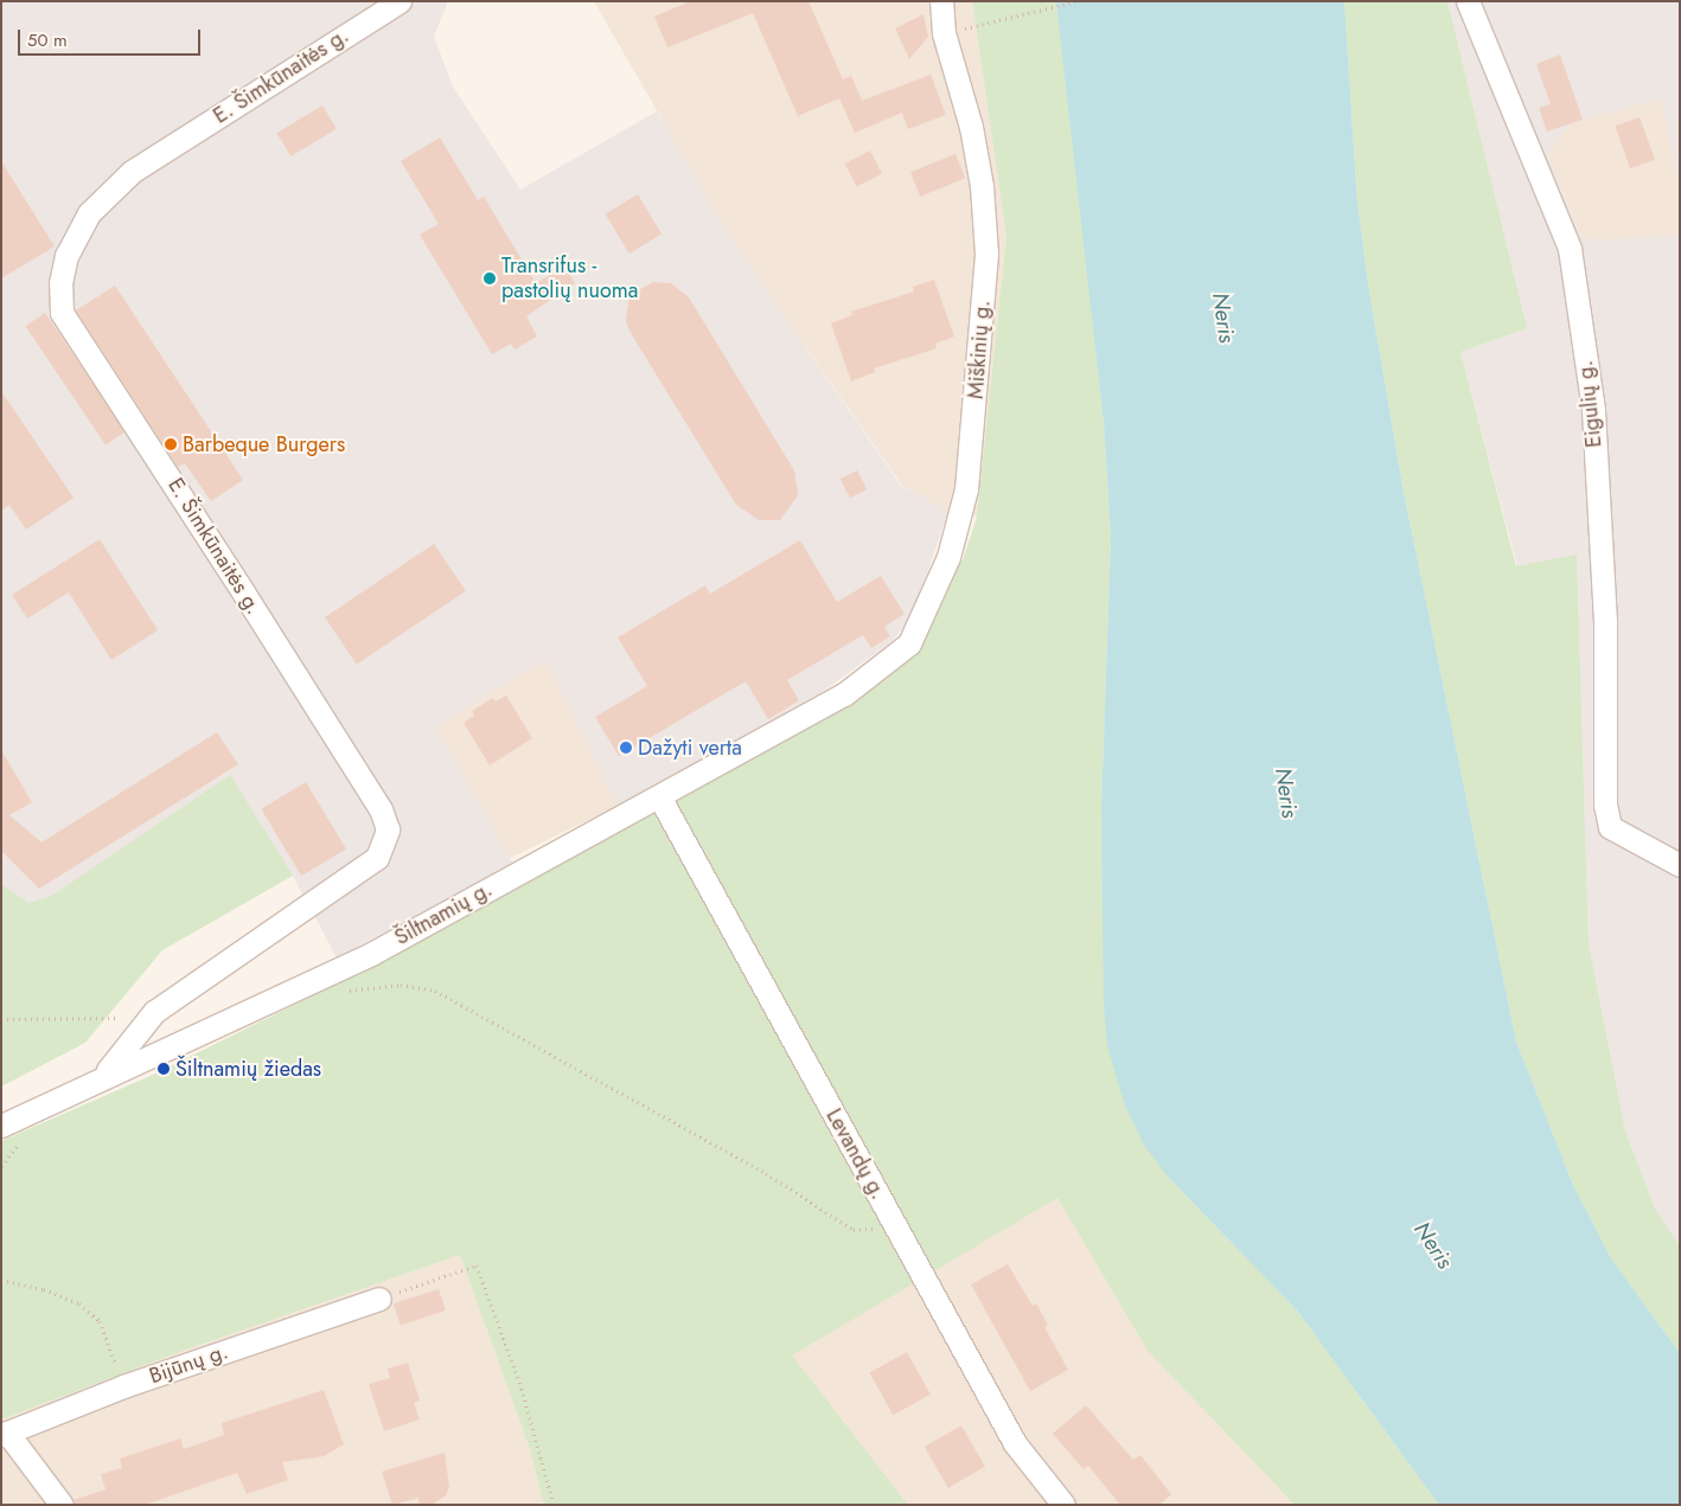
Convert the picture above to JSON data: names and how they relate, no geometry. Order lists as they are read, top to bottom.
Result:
{
  "streets": {
    "street": [
      "E. Šimkūnaitės g.",
      "Miškinių g.",
      "Eigulių g.",
      "Šiltnamių g.",
      "Levandų g.",
      "Bijūnų g."
    ]
  },
  "crossings": [
    ["E. Šimkūnaitės g.", "Šiltnamių g."],
    ["Miškinių g.", "Šiltnamių g."],
    ["Šiltnamių g.", "Levandų g."]
  ],
  "water": ["Neris"],
  "places": [
    "Transrifus - pastolių nuoma",
    "Barbeque Burgers",
    "Dažyti verta",
    "Šiltnamių žiedas"
  ],
  "scale_bar": "50 m"
}
